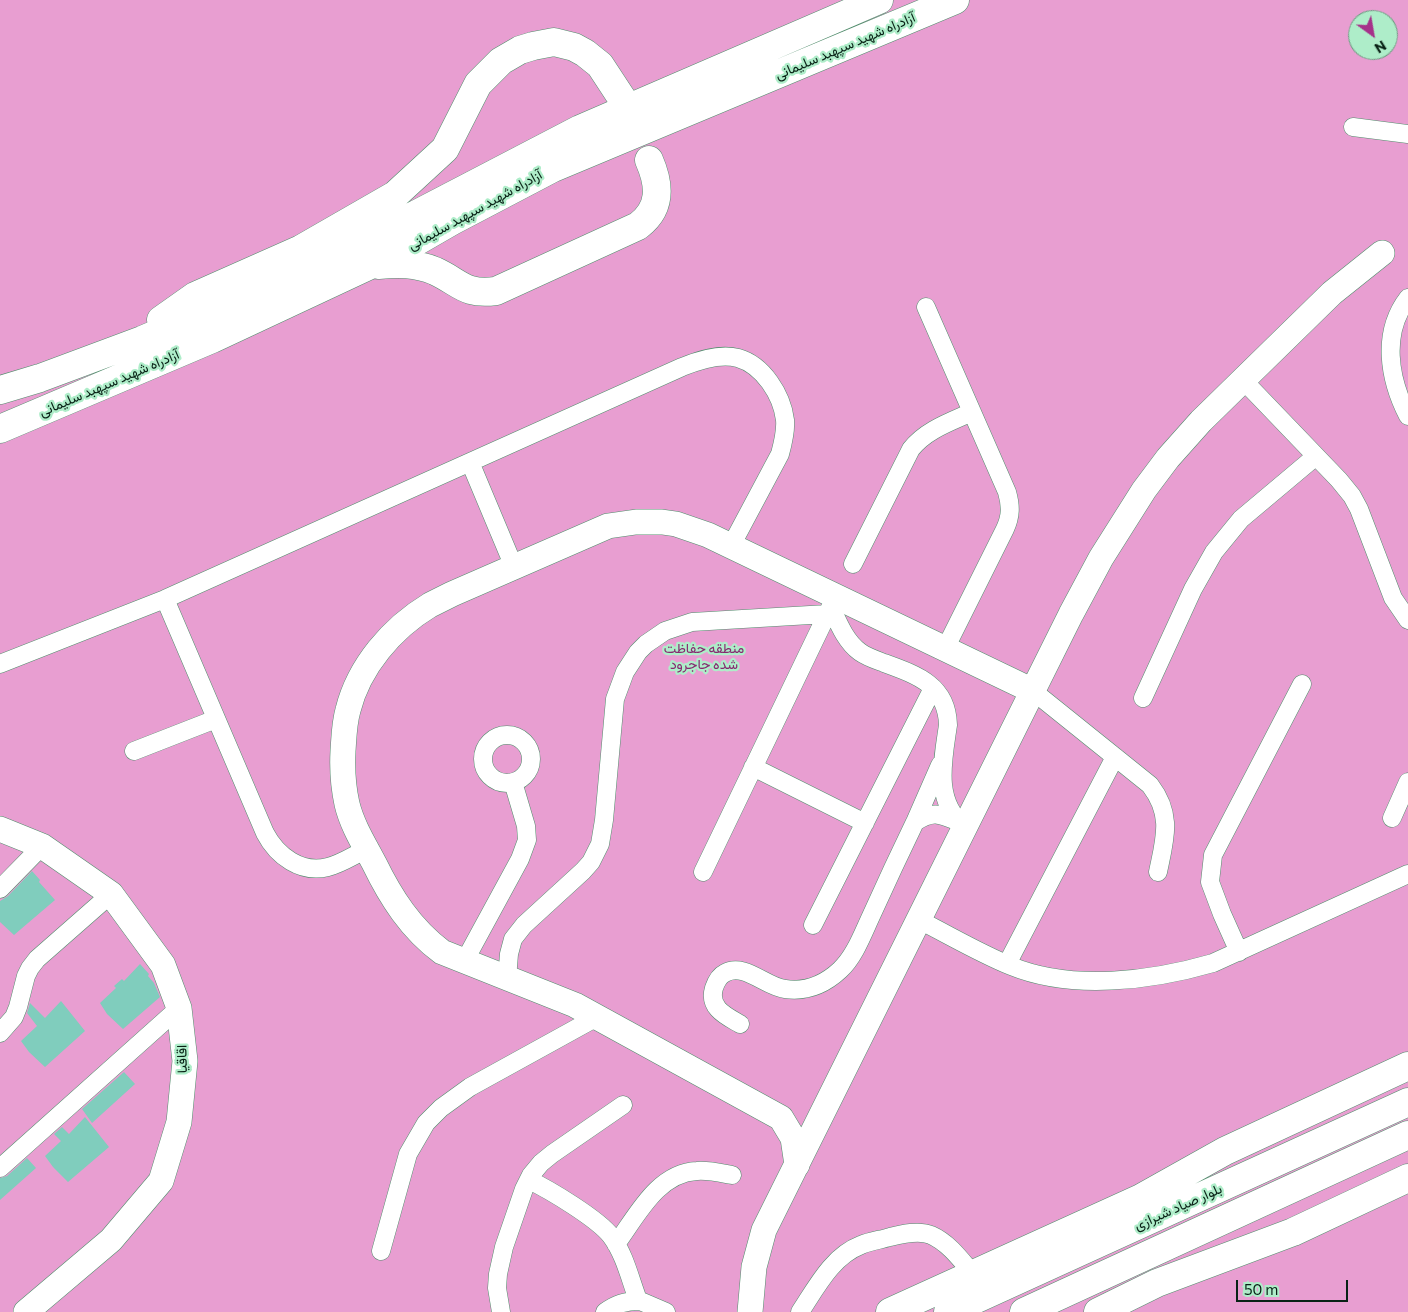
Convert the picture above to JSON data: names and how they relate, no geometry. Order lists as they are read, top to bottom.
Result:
{
  "streets": {
    "main road": ["آزادراه شهید سپهبد سلیمانی", "اقاقیا", "بلوار صیاد شیرازی"]
  },
  "parks": ["منطقه حفاظت شده جاجرود"],
  "scale_bar": "50 m",
  "north": "bottom right"
}
